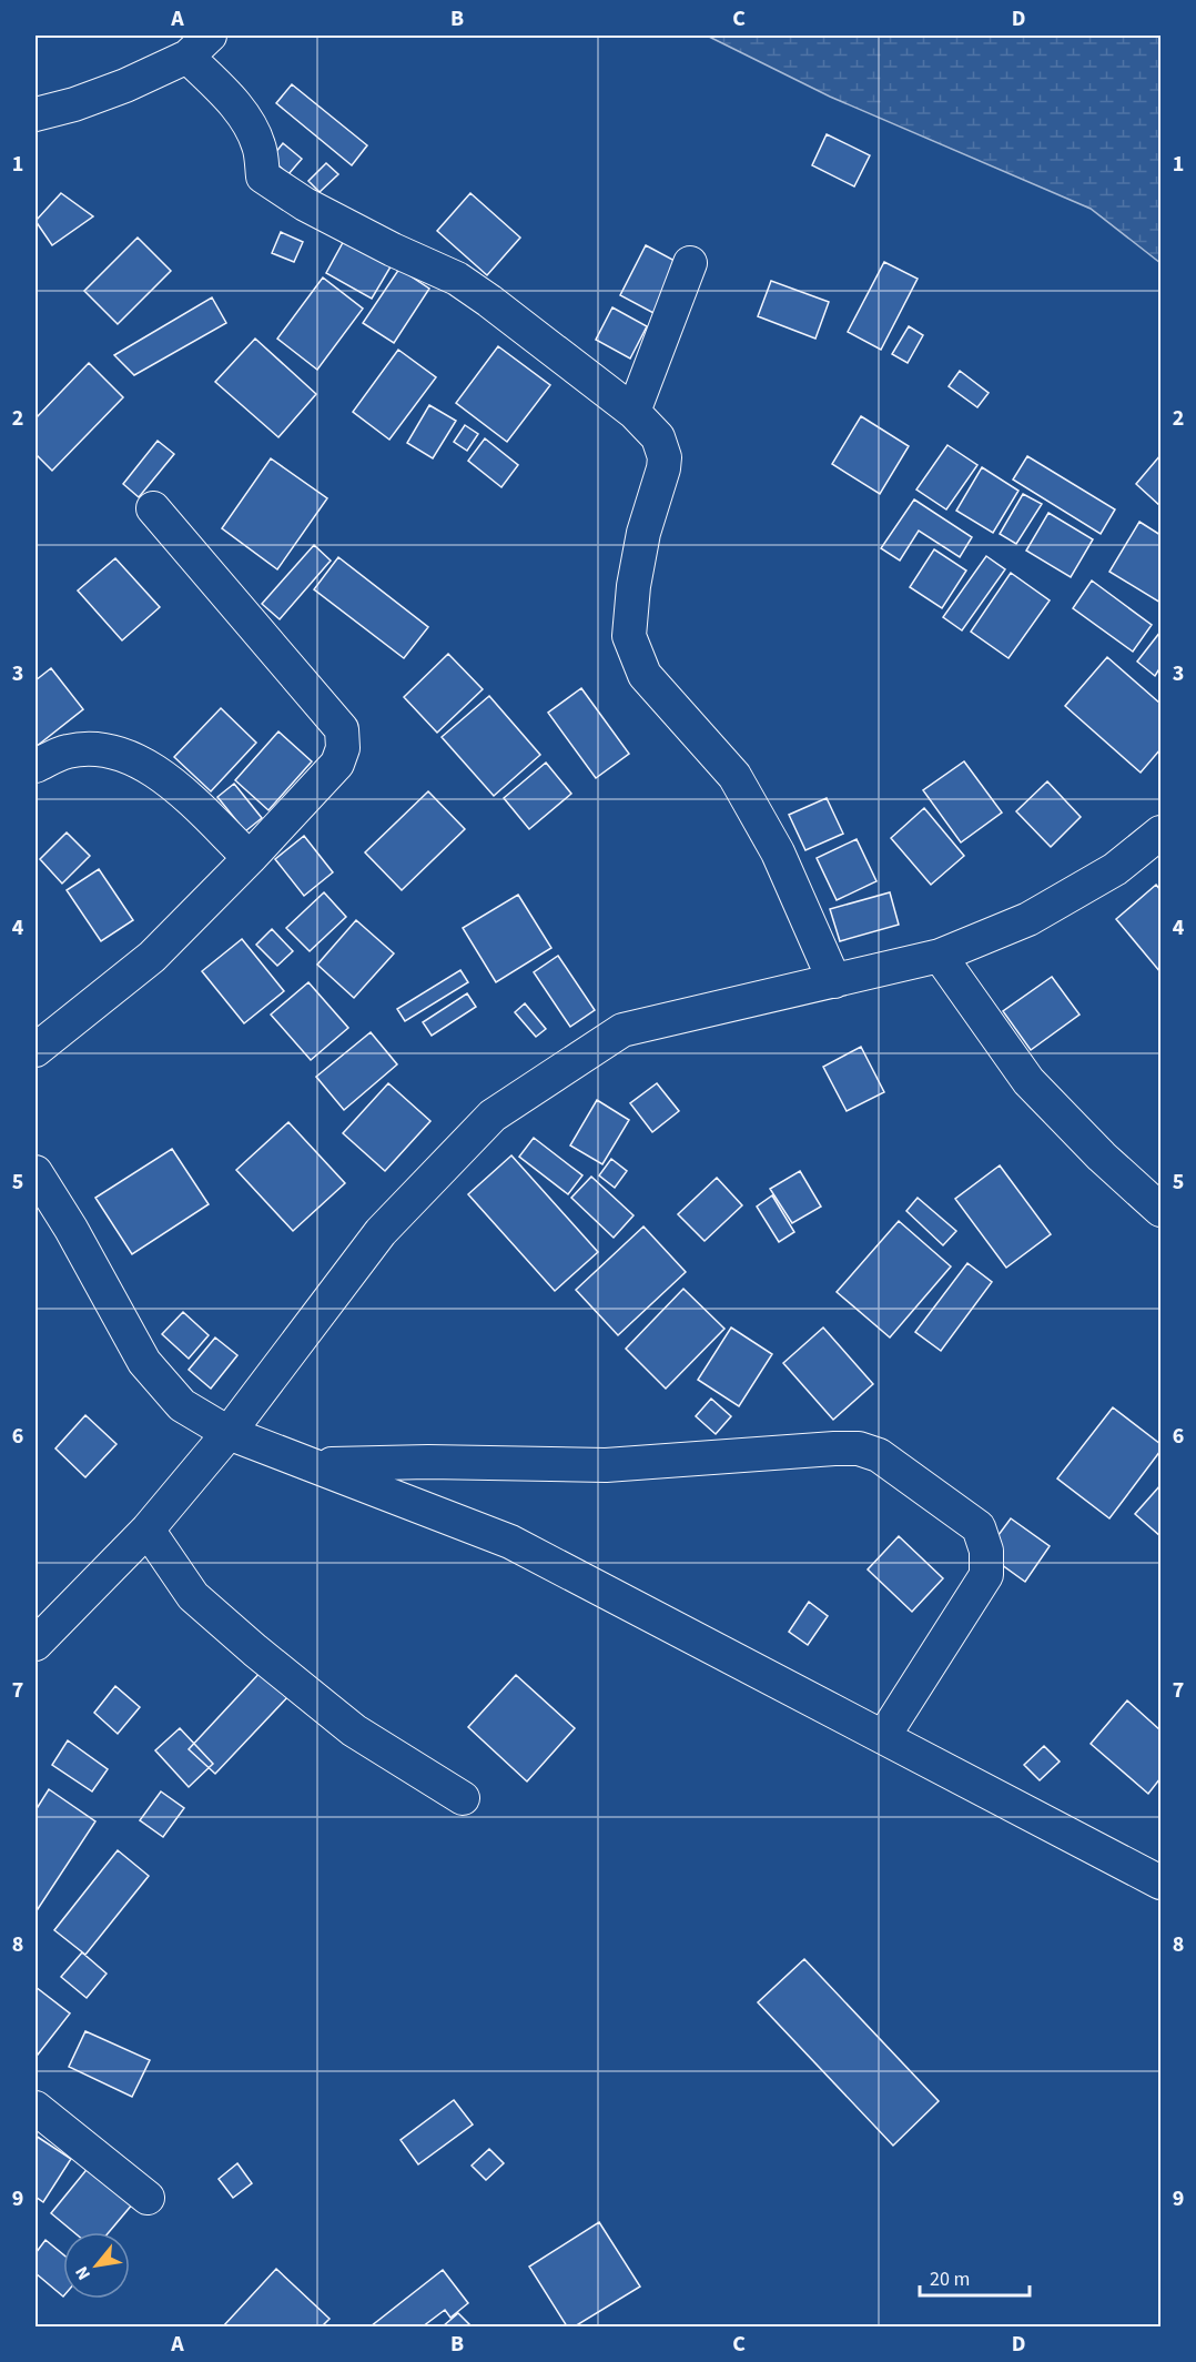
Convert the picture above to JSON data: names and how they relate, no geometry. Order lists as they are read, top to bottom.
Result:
{
  "scale_bar": "20 m",
  "north": "bottom left",
  "grid": {
    "columns": [
      "A",
      "B",
      "C",
      "D"
    ],
    "rows": [
      "1",
      "2",
      "3",
      "4",
      "5",
      "6",
      "7",
      "8",
      "9"
    ]
  }
}
